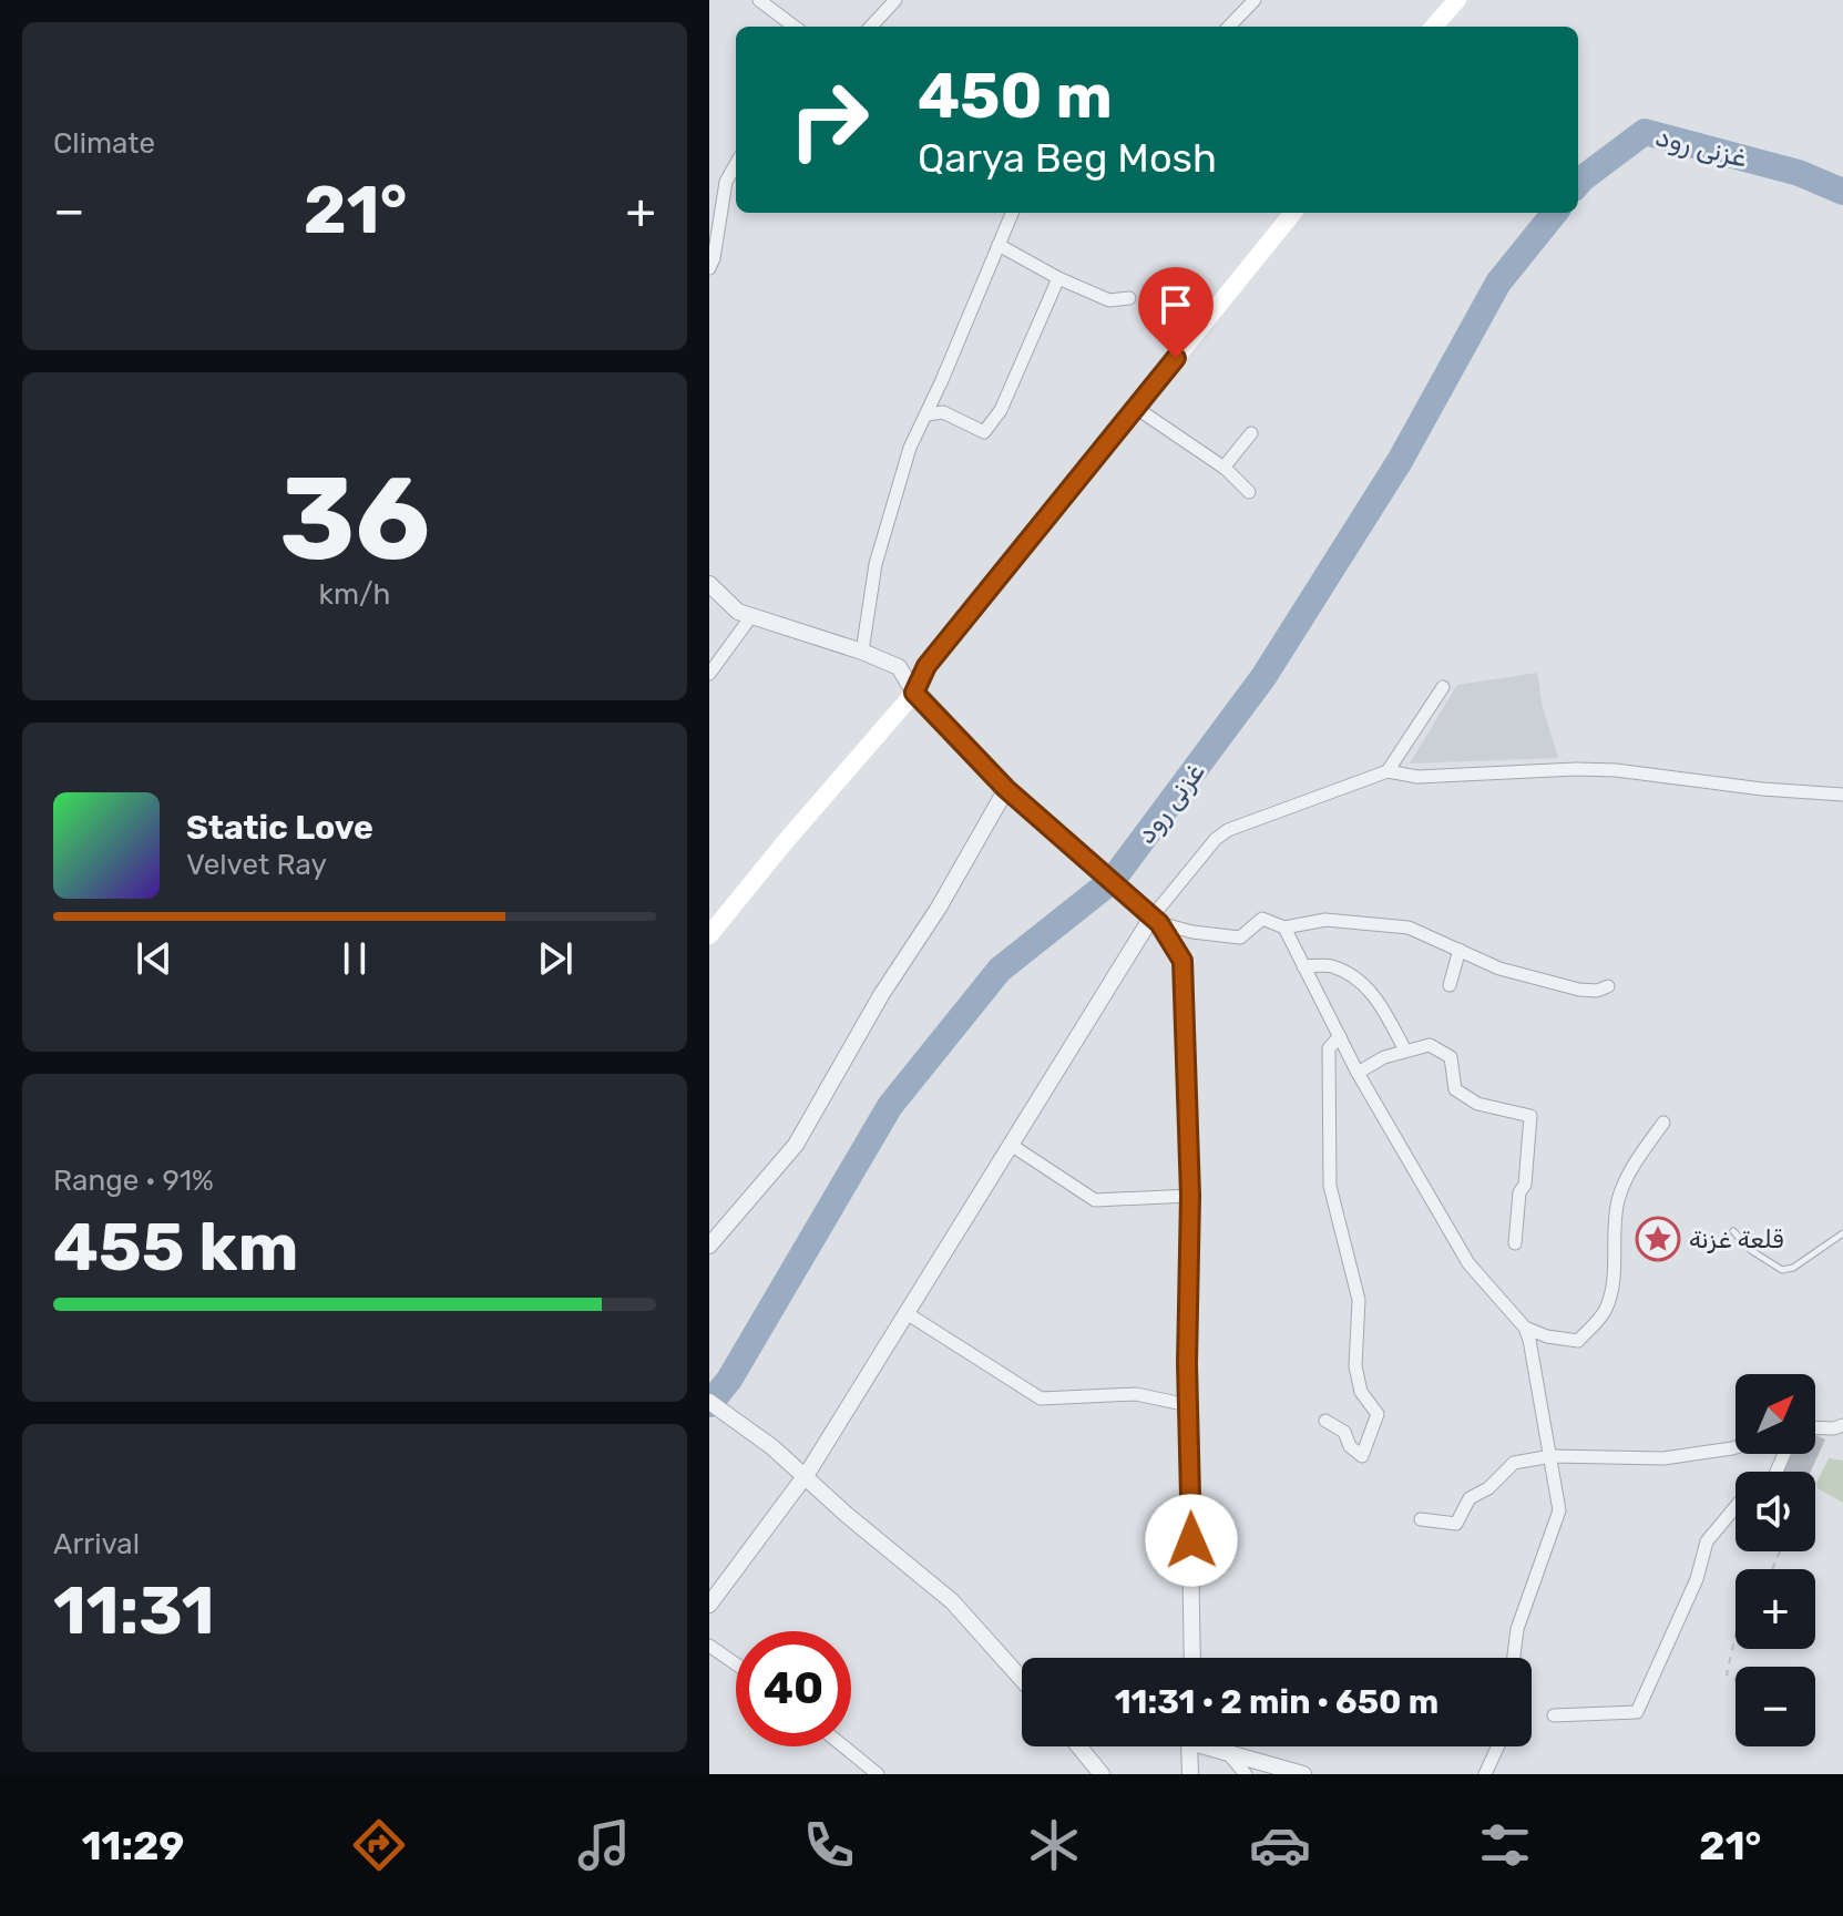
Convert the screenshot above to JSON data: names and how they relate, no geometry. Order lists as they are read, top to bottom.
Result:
{
  "water": ["غزنی رود"],
  "places": {
    "place": ["قلعة غزنة"]
  },
  "north": "top right",
  "page": {
    "tile": [
      "Climate",
      ["36", "km/h"],
      ["Range · 91%", "455 km"],
      ["Arrival", "11:31"]
    ],
    "turn": ["450 m", "Qarya Beg Mosh"],
    "heat": ["−", "21°", "+"],
    "song": ["Static Love", "Velvet Ray"],
    "map_buttons": ["+", "−"],
    "limit": "40",
    "trip": "11:31 · 2 min · 650 m",
    "tabs": ["11:29", "21°"]
  }
}
